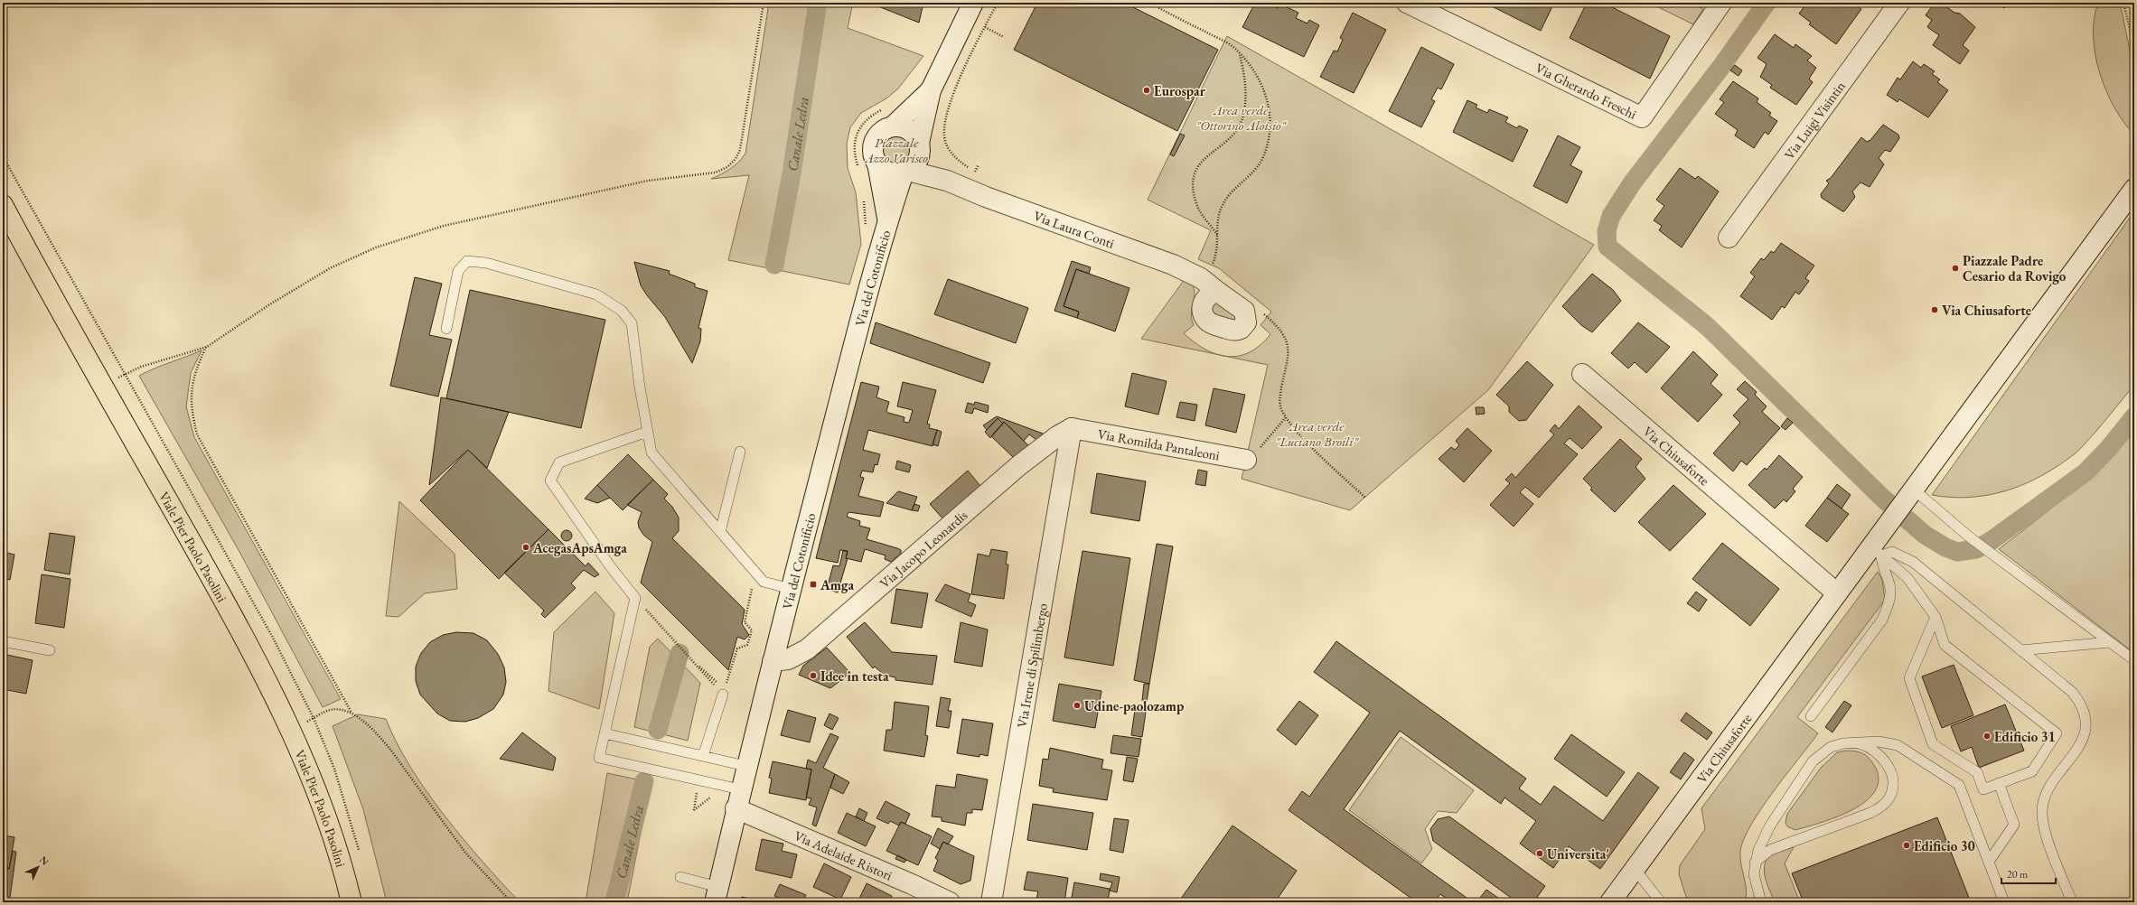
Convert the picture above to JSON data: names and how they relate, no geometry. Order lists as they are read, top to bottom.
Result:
{
  "streets": {
    "main road": ["Viale Pier Paolo Pasolini"],
    "street": [
      "Via Gherardo Freschi",
      "Via Luigi Visintin",
      "Via Laura Conti",
      "Via del Cotonificio",
      "Via Romilda Pantaleoni",
      "Via Chiusaforte",
      "Via Jacopo Leonardis",
      "Via Irene di Spilimbergo",
      "Via Adelaide Ristori"
    ]
  },
  "crossings": [
    ["Via Laura Conti", "Via del Cotonificio"],
    ["Via del Cotonificio", "Via Jacopo Leonardis"],
    ["Via del Cotonificio", "Via Adelaide Ristori"],
    ["Via Romilda Pantaleoni", "Via Jacopo Leonardis"],
    ["Via Romilda Pantaleoni", "Via Irene di Spilimbergo"],
    ["Via Jacopo Leonardis", "Via Irene di Spilimbergo"]
  ],
  "water": ["Canale Ledra"],
  "parks": ["Area verde \"Ottorino Aloisio\"", "Piazzale Azzo Varisco", "Area verde \"Luciano Broili\""],
  "places": {
    "other": [
      "Eurospar",
      "Piazzale Padre Cesario da Rovigo",
      "Via Chiusaforte",
      "AcegasApsAmga",
      "Idee in testa",
      "Udine-paolozamp",
      "Edificio 31",
      "Edificio 30",
      "Universita'"
    ],
    "transit": ["Amga"]
  },
  "scale_bar": "20 m",
  "north": "top right"
}
